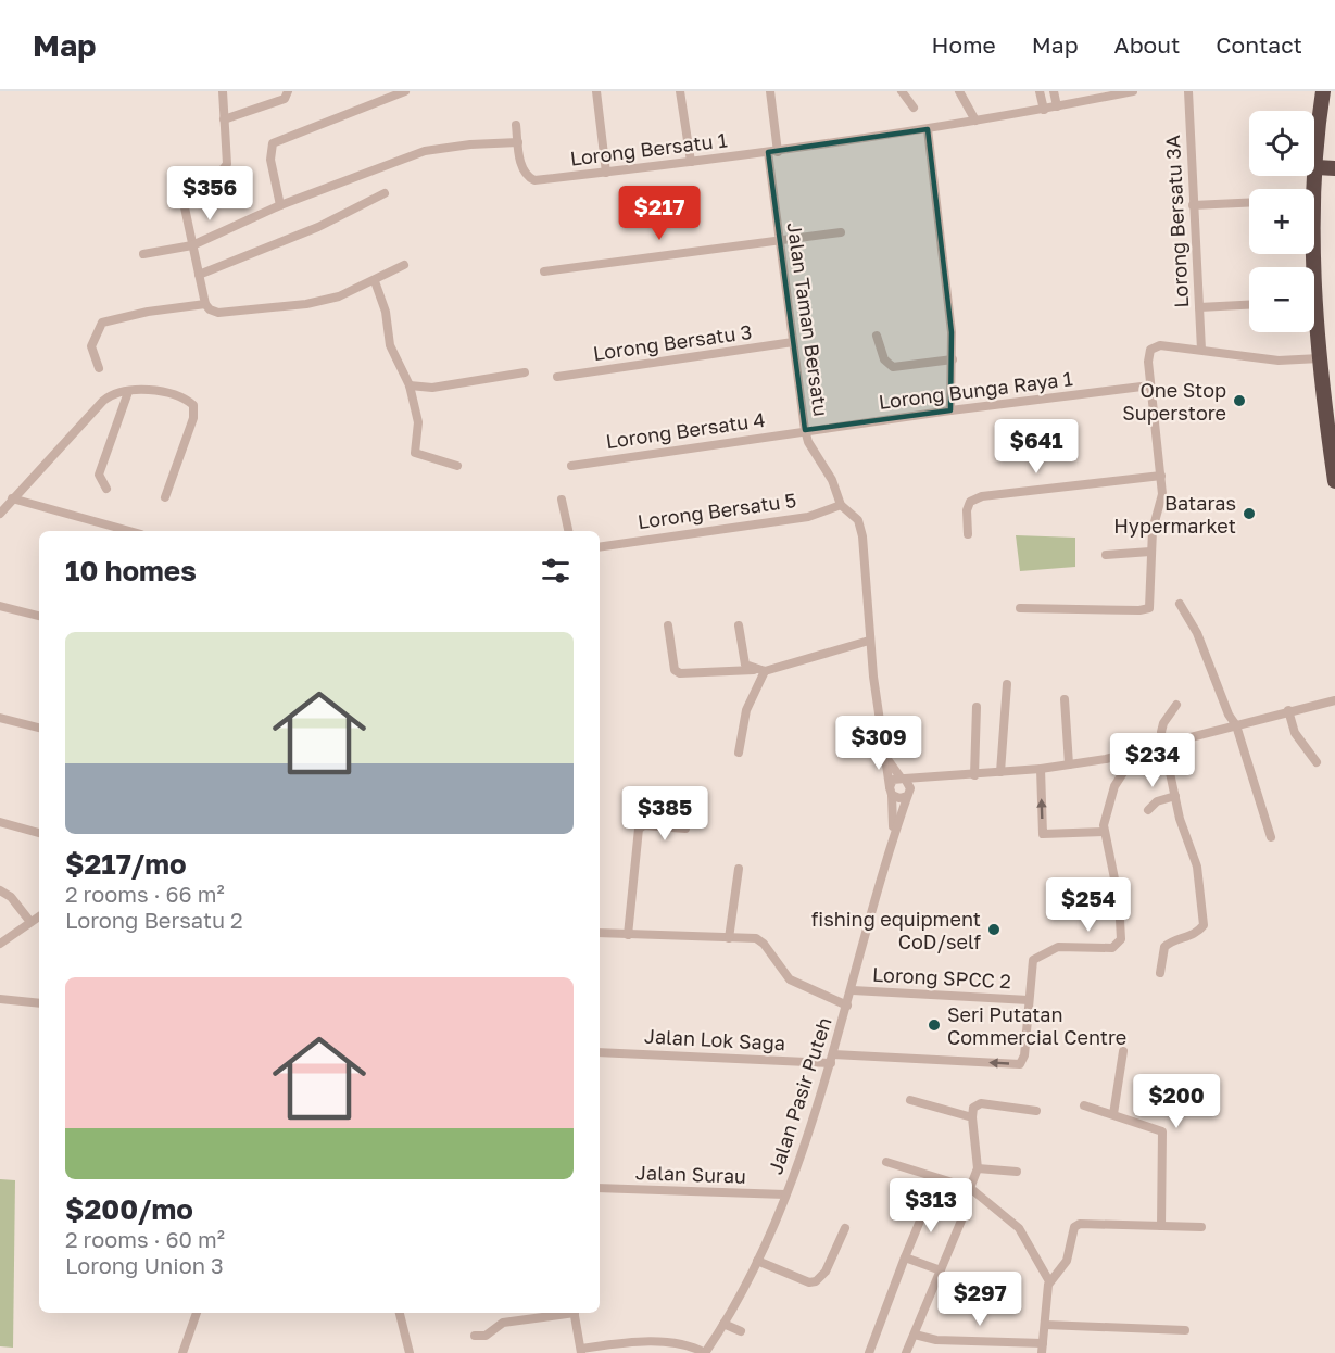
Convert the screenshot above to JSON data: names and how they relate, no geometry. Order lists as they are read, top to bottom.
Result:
{
  "streets": {
    "street": [
      "Lorong Bersatu 1",
      "Lorong Bersatu 3A",
      "Jalan Taman Bersatu",
      "Lorong Bersatu 3",
      "Lorong Bunga Raya 1",
      "Lorong Bersatu 4",
      "Lorong Bersatu 5",
      "Lorong SPCC 2",
      "Jalan Lok Saga",
      "Jalan Pasir Puteh",
      "Jalan Surau"
    ]
  },
  "crossings": [
    ["Lorong Bersatu 1", "Jalan Taman Bersatu"],
    ["Jalan Taman Bersatu", "Lorong Bersatu 3"],
    ["Jalan Taman Bersatu", "Lorong Bunga Raya 1"],
    ["Jalan Taman Bersatu", "Lorong Bersatu 4"],
    ["Jalan Taman Bersatu", "Lorong Bersatu 5"],
    ["Jalan Taman Bersatu", "Jalan Pasir Puteh"],
    ["Lorong Bunga Raya 1", "Lorong Bersatu 4"],
    ["Lorong SPCC 2", "Jalan Lok Saga"],
    ["Lorong SPCC 2", "Jalan Pasir Puteh"],
    ["Jalan Lok Saga", "Jalan Pasir Puteh"],
    ["Jalan Pasir Puteh", "Jalan Surau"]
  ],
  "one_way": ["Jalan Lok Saga"],
  "places": [
    "One Stop Superstore",
    "Bataras Hypermarket",
    "fishing equipment CoD/self",
    "Seri Putatan Commercial Centre"
  ],
  "page": {
    "header": "Map",
    "nav": [
      "Home",
      "Map",
      "About",
      "Contact"
    ],
    "map_buttons": ["+", "−"],
    "price": [
      "$356",
      "$217",
      "$641",
      "$309",
      "$234",
      "$385",
      "$254",
      "$200",
      "$313",
      "$297"
    ],
    "heading": "10 homes",
    "list": [
      {
        "name": "$217/mo",
        "note": "2 rooms · 66 m² · Lorong Bersatu 2"
      },
      {
        "name": "$200/mo",
        "note": "2 rooms · 60 m² · Lorong Union 3"
      }
    ]
  }
}
